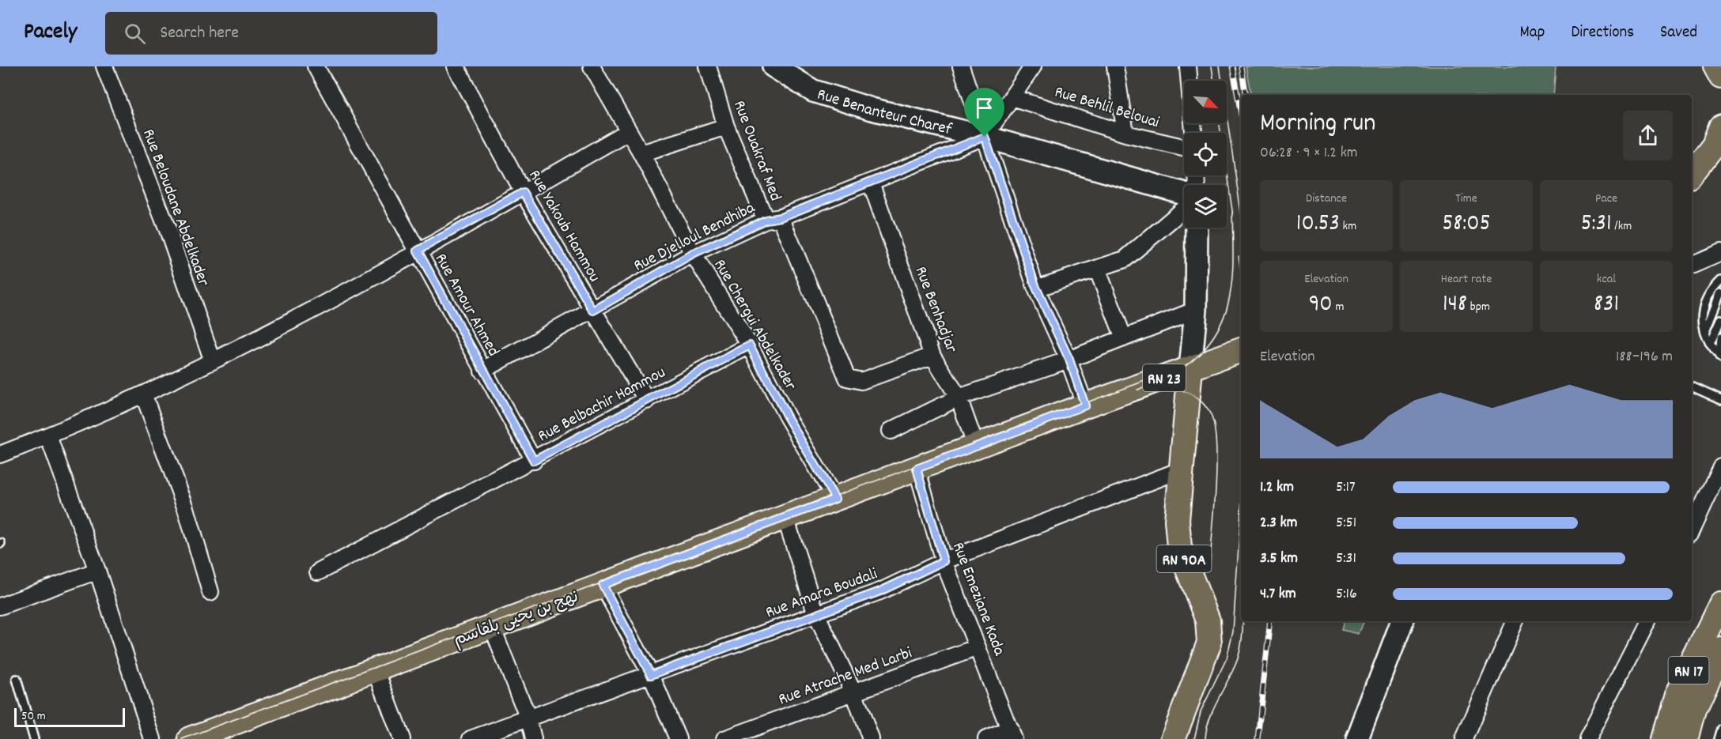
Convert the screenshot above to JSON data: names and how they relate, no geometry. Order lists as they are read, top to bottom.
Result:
{
  "streets": {
    "main road": [
      "Rue Benanteur Charef",
      "RN 23",
      "RN 90A",
      "نهج بن يحيى بلقاسم",
      "RN 17"
    ],
    "street": [
      "Rue Behlil Belouai",
      "Rue Ouakraf Med",
      "Rue Beloudane Abdelkader",
      "Rue Yakoub Hammou",
      "Rue Djelloul Bendhiba",
      "Rue Amour Ahmed",
      "Rue Benhadjar",
      "Rue Chergui Abdelkader",
      "Rue Belbachir Hammou",
      "Rue Amara Boudali",
      "Rue Emeziane Kada",
      "Rue Atrache Med Larbi"
    ]
  },
  "crossings": [
    ["Rue Benanteur Charef", "Rue Djelloul Bendhiba"],
    ["Rue Ouakraf Med", "Rue Djelloul Bendhiba"],
    ["Rue Ouakraf Med", "Rue Benhadjar"],
    ["Rue Yakoub Hammou", "Rue Djelloul Bendhiba"],
    ["Rue Yakoub Hammou", "Rue Belbachir Hammou"],
    ["Rue Djelloul Bendhiba", "Rue Amour Ahmed"],
    ["Rue Djelloul Bendhiba", "Rue Benhadjar"],
    ["Rue Djelloul Bendhiba", "Rue Chergui Abdelkader"],
    ["Rue Amour Ahmed", "Rue Belbachir Hammou"],
    ["Rue Benhadjar", "نهج بن يحيى بلقاسم"],
    ["Rue Chergui Abdelkader", "Rue Belbachir Hammou"],
    ["Rue Chergui Abdelkader", "نهج بن يحيى بلقاسم"],
    ["RN 90A", "Rue Amara Boudali"],
    ["RN 90A", "نهج بن يحيى بلقاسم"],
    ["Rue Amara Boudali", "Rue Emeziane Kada"],
    ["Rue Emeziane Kada", "نهج بن يحيى بلقاسم"],
    ["Rue Emeziane Kada", "Rue Atrache Med Larbi"]
  ],
  "scale_bar": "50 m",
  "north": "bottom right",
  "page": {
    "header": "Pacely",
    "search": "Search here",
    "nav": ["Map", "Directions", "Saved"],
    "heading": ["Morning run", "06:28 · 9 × 1.2 km"],
    "stats": [
      ["Distance", "10.53 km"],
      ["Time", "58:05"],
      ["Pace", "5:31 /km"],
      ["Elevation", "90 m"],
      ["Heart rate", "148 bpm"],
      ["kcal", "831"]
    ],
    "chart": ["Elevation", "188–196 m"],
    "list": [
      {
        "name": "1.2 km",
        "note": "5:17"
      },
      {
        "name": "2.3 km",
        "note": "5:51"
      },
      {
        "name": "3.5 km",
        "note": "5:31"
      },
      {
        "name": "4.7 km",
        "note": "5:16"
      }
    ],
    "scale": "50 m"
  }
}
